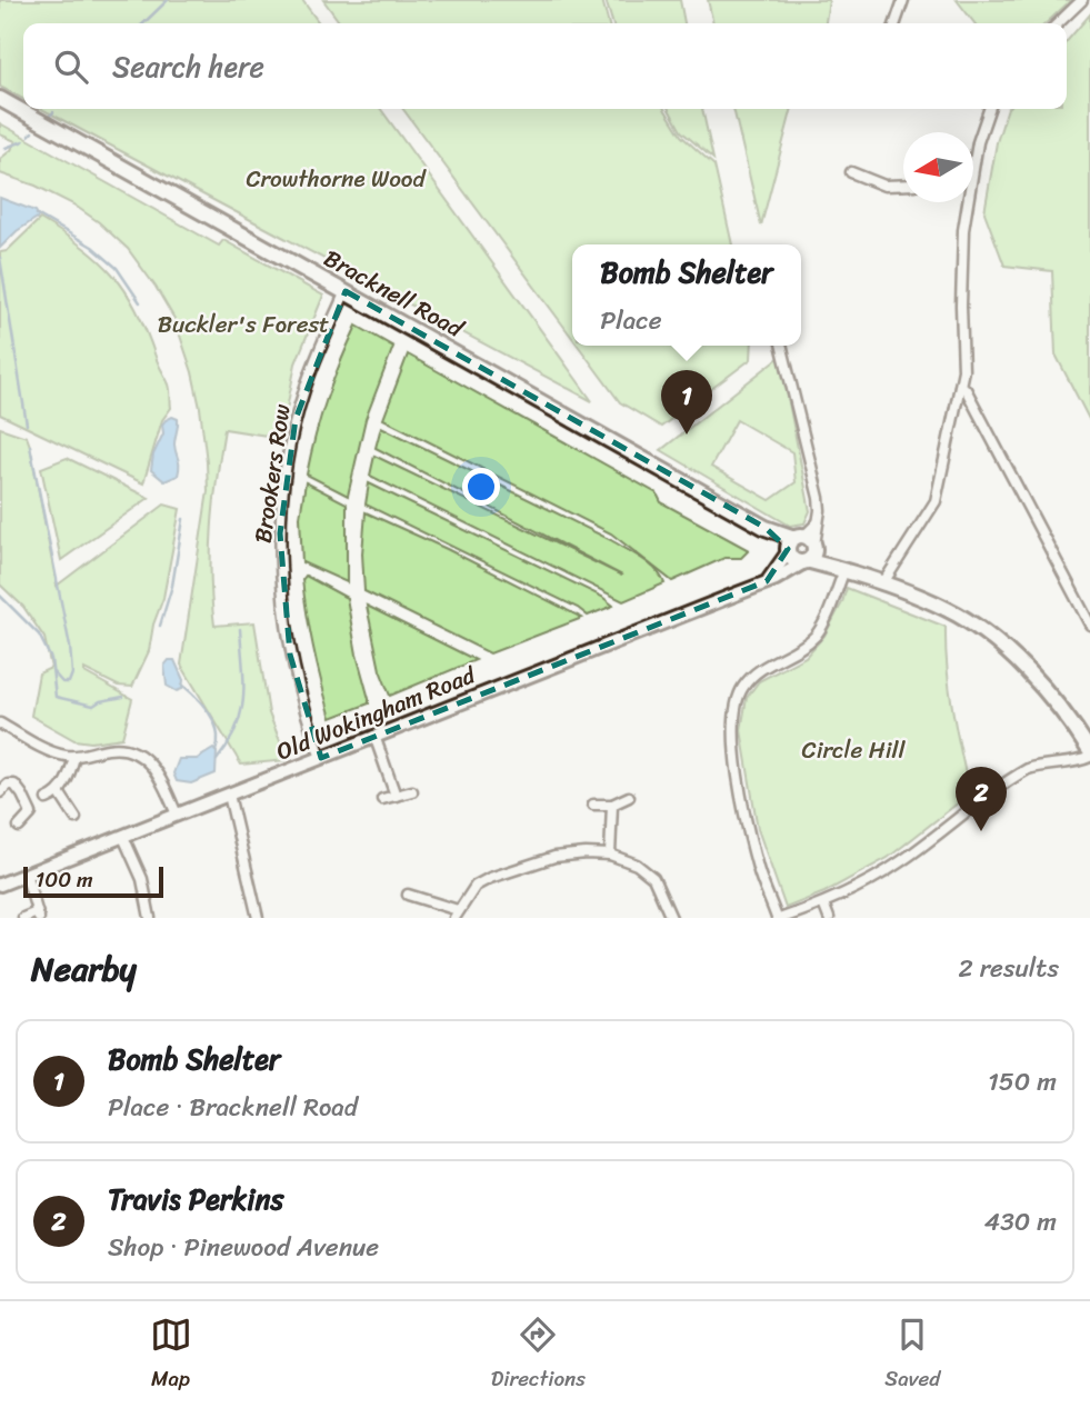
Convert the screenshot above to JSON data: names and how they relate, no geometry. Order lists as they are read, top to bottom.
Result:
{
  "streets": {
    "main road": ["Bracknell Road"],
    "street": ["Brookers Row", "Old Wokingham Road"]
  },
  "crossings": [
    ["Bracknell Road", "Brookers Row"],
    ["Bracknell Road", "Old Wokingham Road"],
    ["Brookers Row", "Old Wokingham Road"]
  ],
  "parks": ["Crowthorne Wood", "Buckler's Forest", "Circle Hill"],
  "scale_bar": "100 m",
  "north": "left",
  "page": {
    "search": "Search here",
    "popup": ["Bomb Shelter", "Place"],
    "pins": ["1", "2"],
    "scale": "100 m",
    "heading": ["Nearby", "2 results"],
    "list": [
      {
        "mark": "1",
        "name": "Bomb Shelter",
        "note": "Place · Bracknell Road",
        "value": "150 m"
      },
      {
        "mark": "2",
        "name": "Travis Perkins",
        "note": "Shop · Pinewood Avenue",
        "value": "430 m"
      }
    ],
    "nav": ["Map", "Directions", "Saved"]
  }
}
